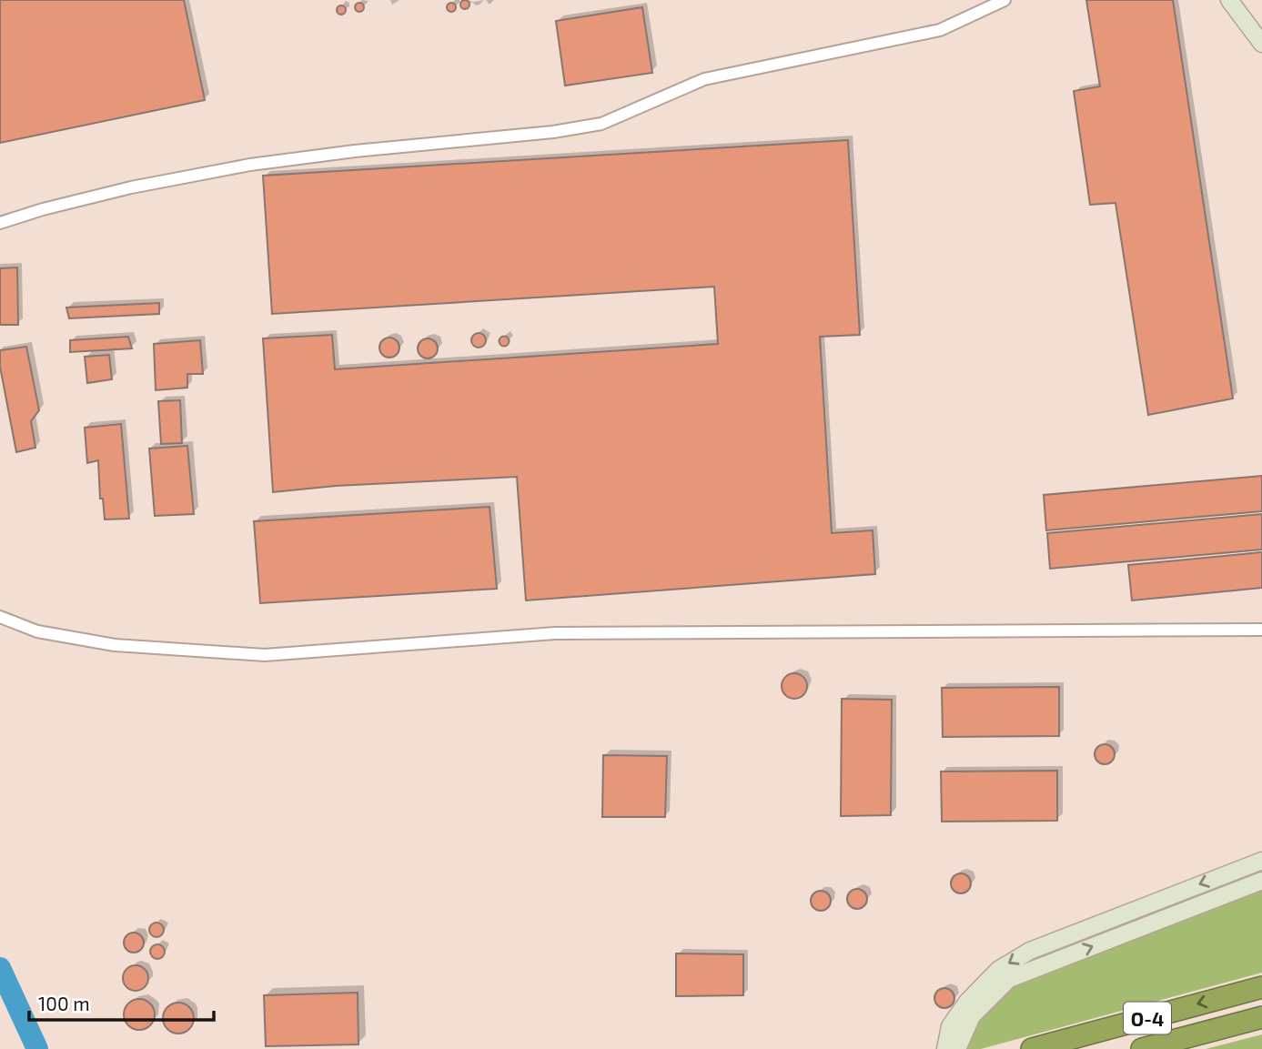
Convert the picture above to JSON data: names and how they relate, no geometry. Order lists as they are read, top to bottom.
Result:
{
  "streets": {
    "highway": ["O-4"]
  },
  "scale_bar": "100 m"
}
